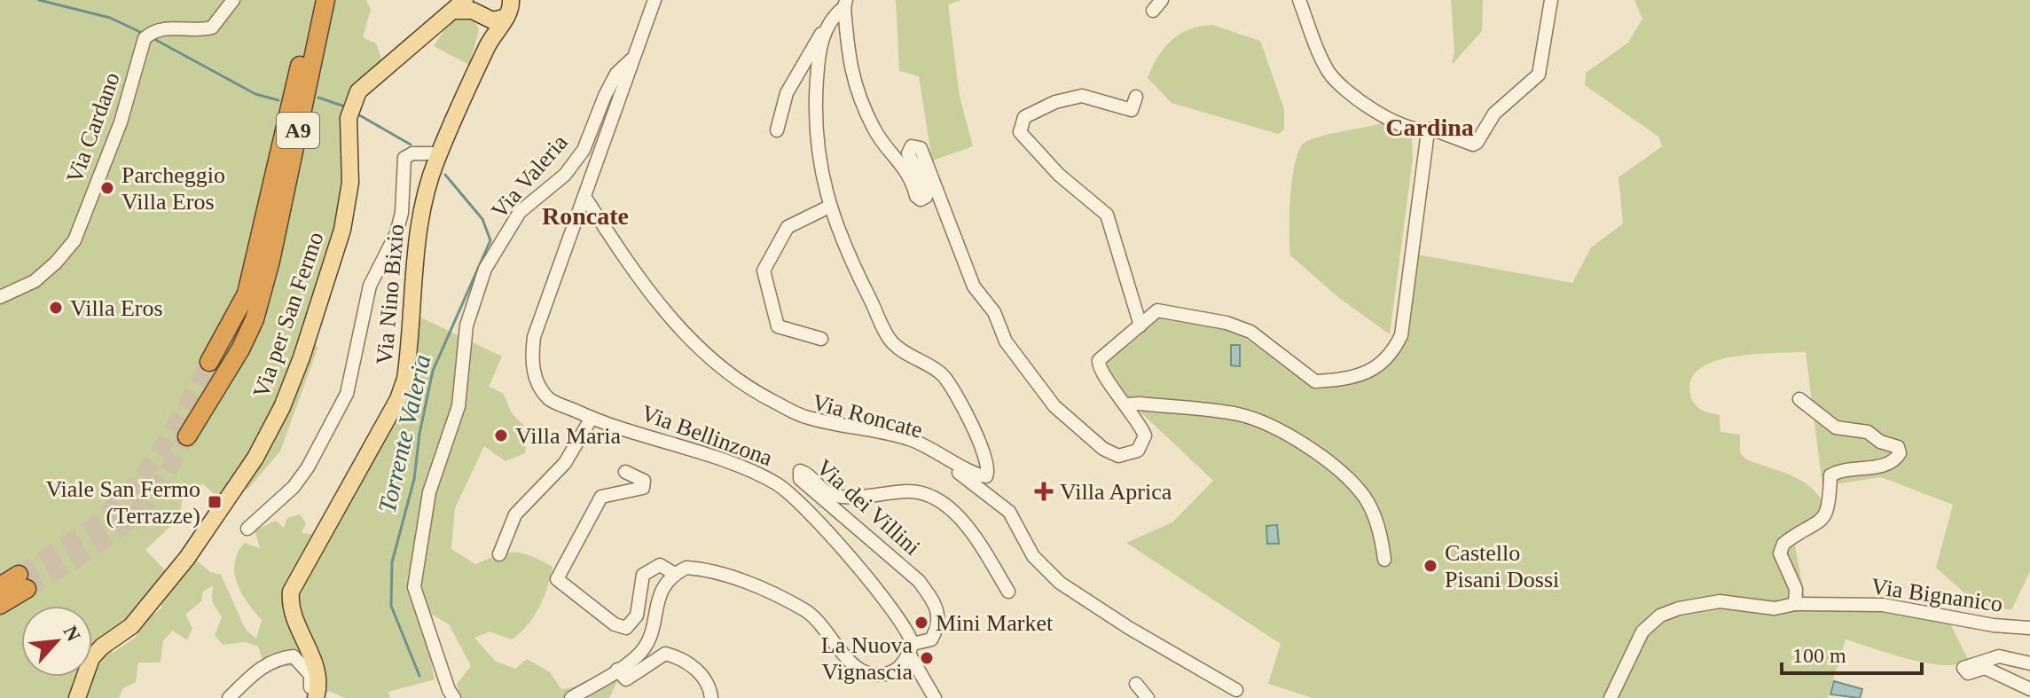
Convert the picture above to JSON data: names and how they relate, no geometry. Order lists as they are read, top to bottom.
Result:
{
  "streets": {
    "highway": ["A9"],
    "main road": ["Via Nino Bixio", "Via per San Fermo"],
    "street": [
      "Via Cardano",
      "Via Valeria",
      "Via Roncate",
      "Via Bellinzona",
      "Via dei Villini",
      "Via Bignanico"
    ]
  },
  "crossings": [
    ["Via Valeria", "Via Bellinzona"],
    ["Via Nino Bixio", "Via per San Fermo"],
    ["Via Bellinzona", "Via dei Villini"]
  ],
  "districts": ["Cardina", "Roncate"],
  "water": ["Torrente Valeria"],
  "places": {
    "other": [
      "Parcheggio Villa Eros",
      "Villa Eros",
      "Villa Maria",
      "Castello Pisani Dossi",
      "Mini Market",
      "La Nuova Vignascia"
    ],
    "health": ["Villa Aprica"],
    "transit": ["Viale San Fermo (Terrazze)"]
  },
  "scale_bar": "100 m",
  "north": "top right"
}
